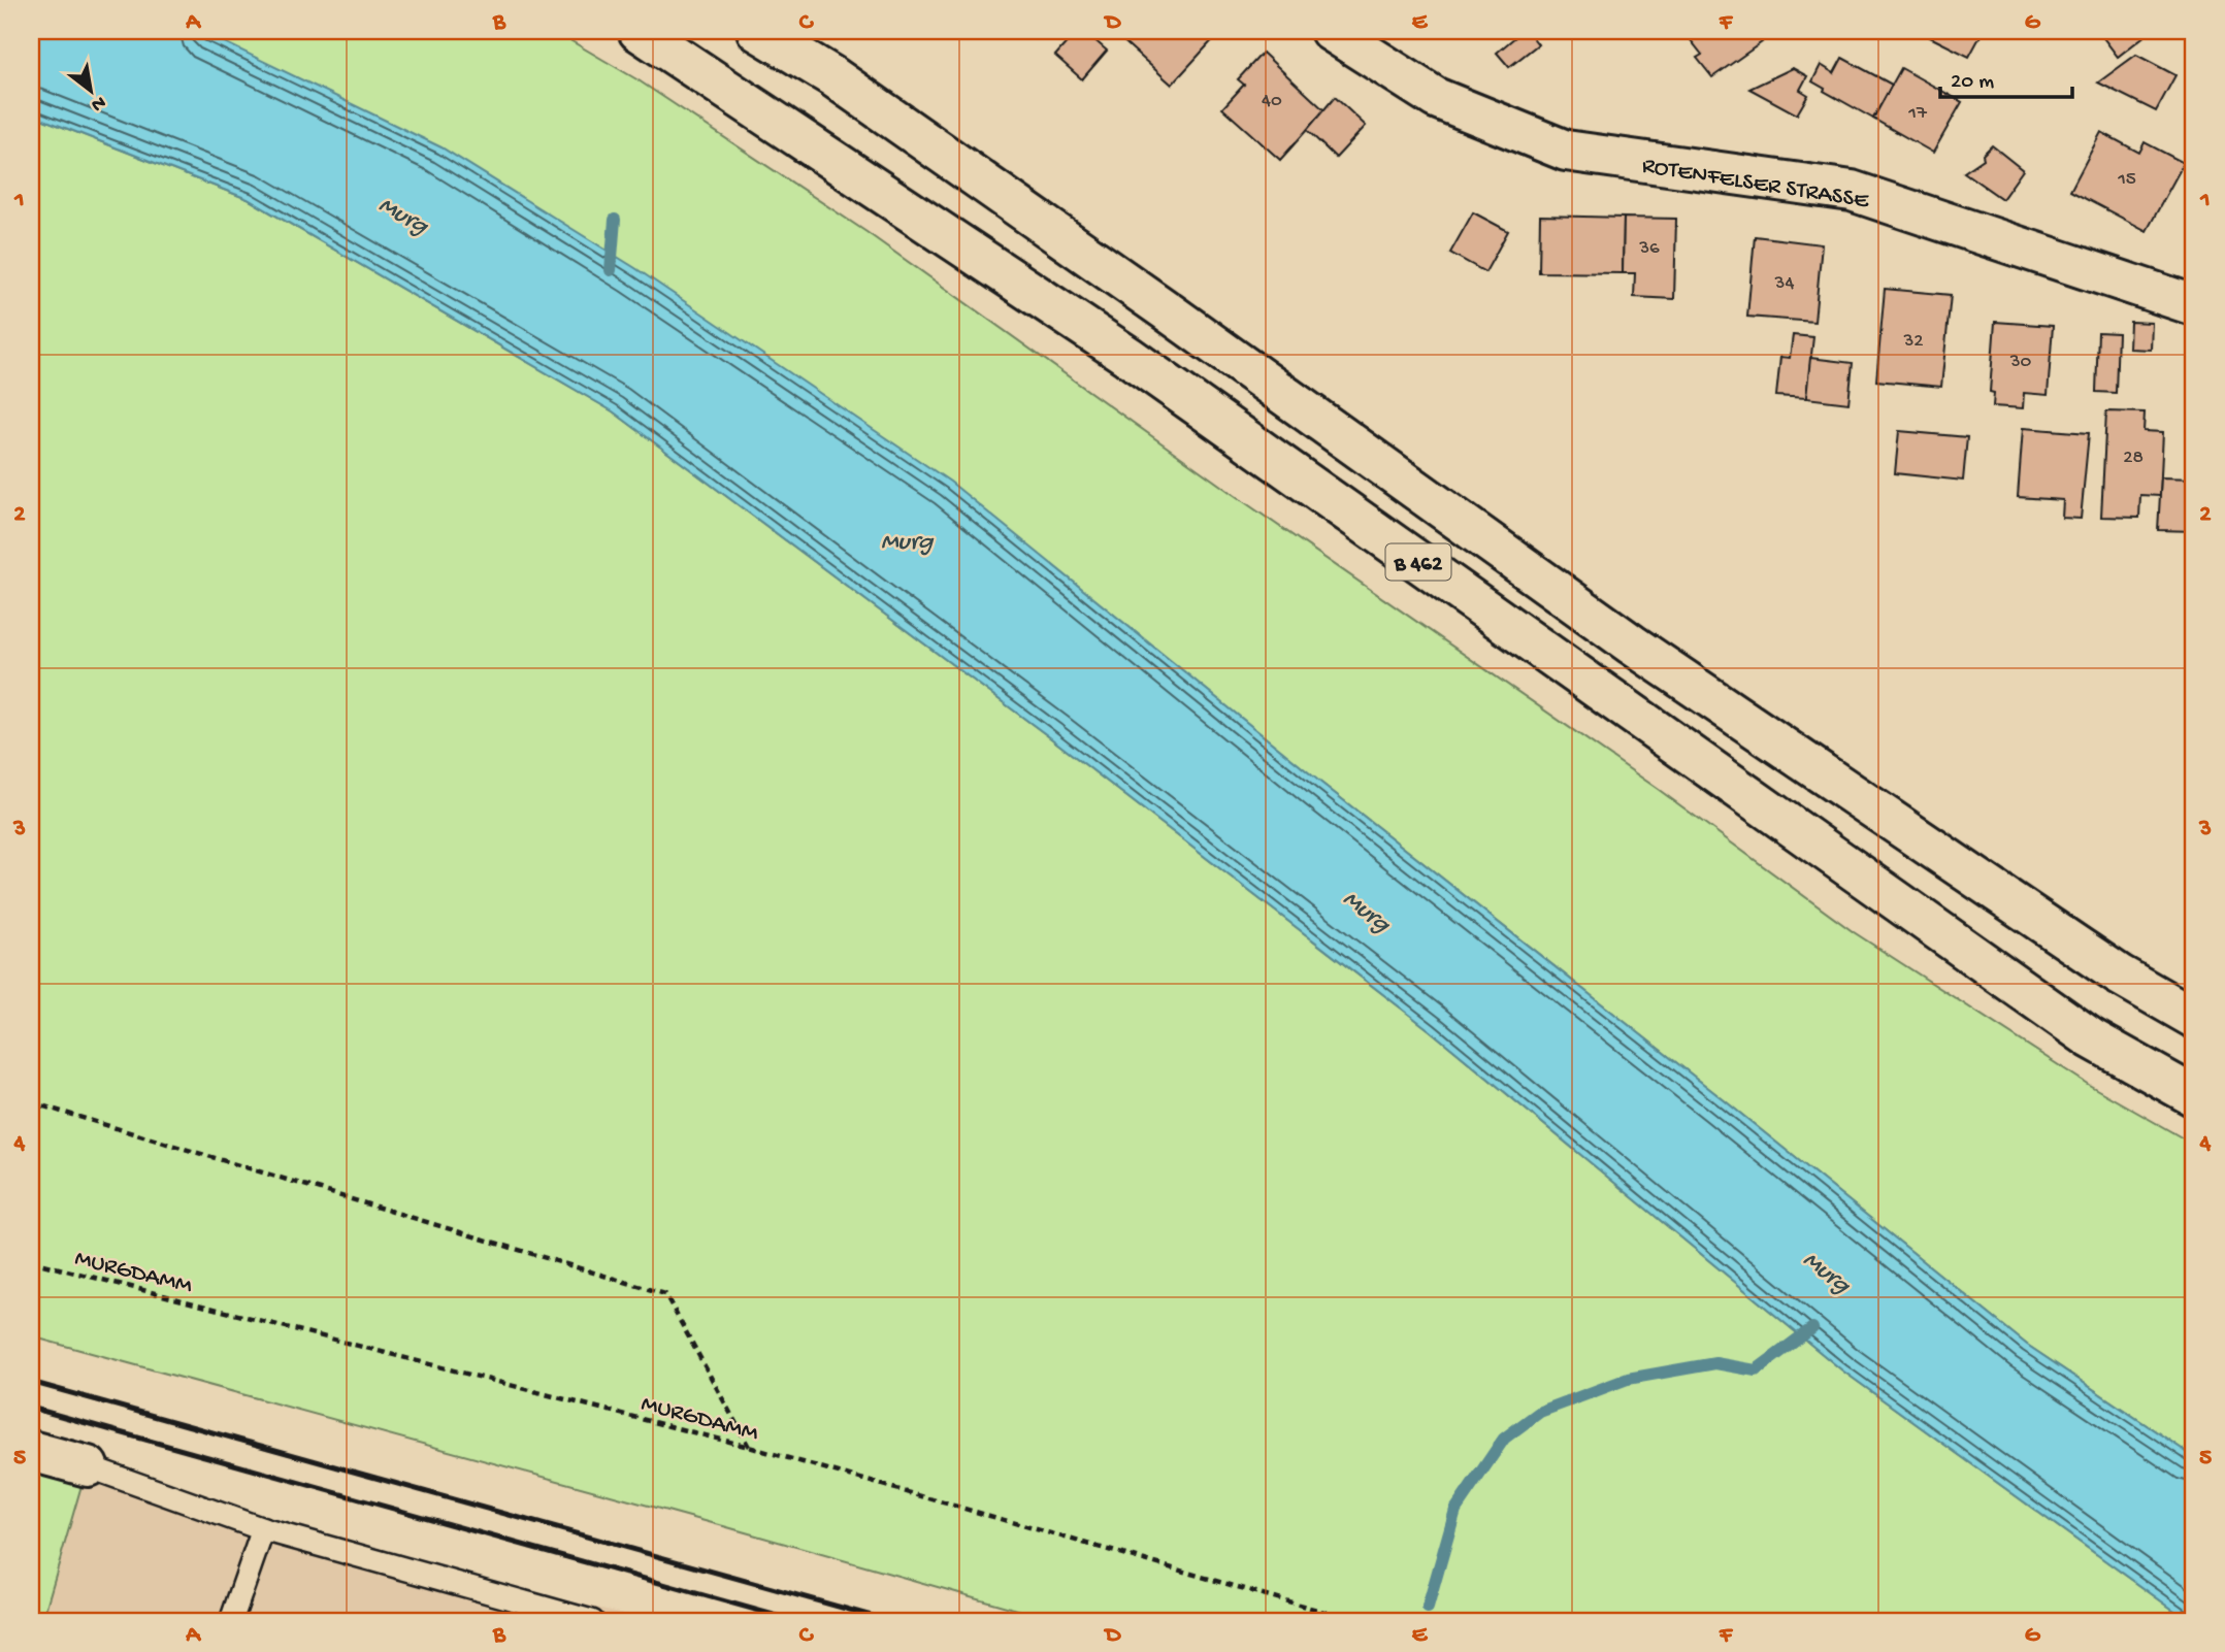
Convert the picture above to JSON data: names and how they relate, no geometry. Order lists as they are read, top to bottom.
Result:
{
  "streets": {
    "main road": ["ROTENFELSER STRASSE", "B 462"],
    "path": ["MURGDAMM"]
  },
  "water": ["Murg"],
  "house_numbers": [
    "40",
    "17",
    "15",
    "36",
    "34",
    "32",
    "30",
    "28"
  ],
  "scale_bar": "20 m",
  "north": "bottom right",
  "grid": {
    "columns": [
      "A",
      "B",
      "C",
      "D",
      "E",
      "F",
      "G"
    ],
    "rows": [
      "1",
      "2",
      "3",
      "4",
      "5"
    ]
  }
}
